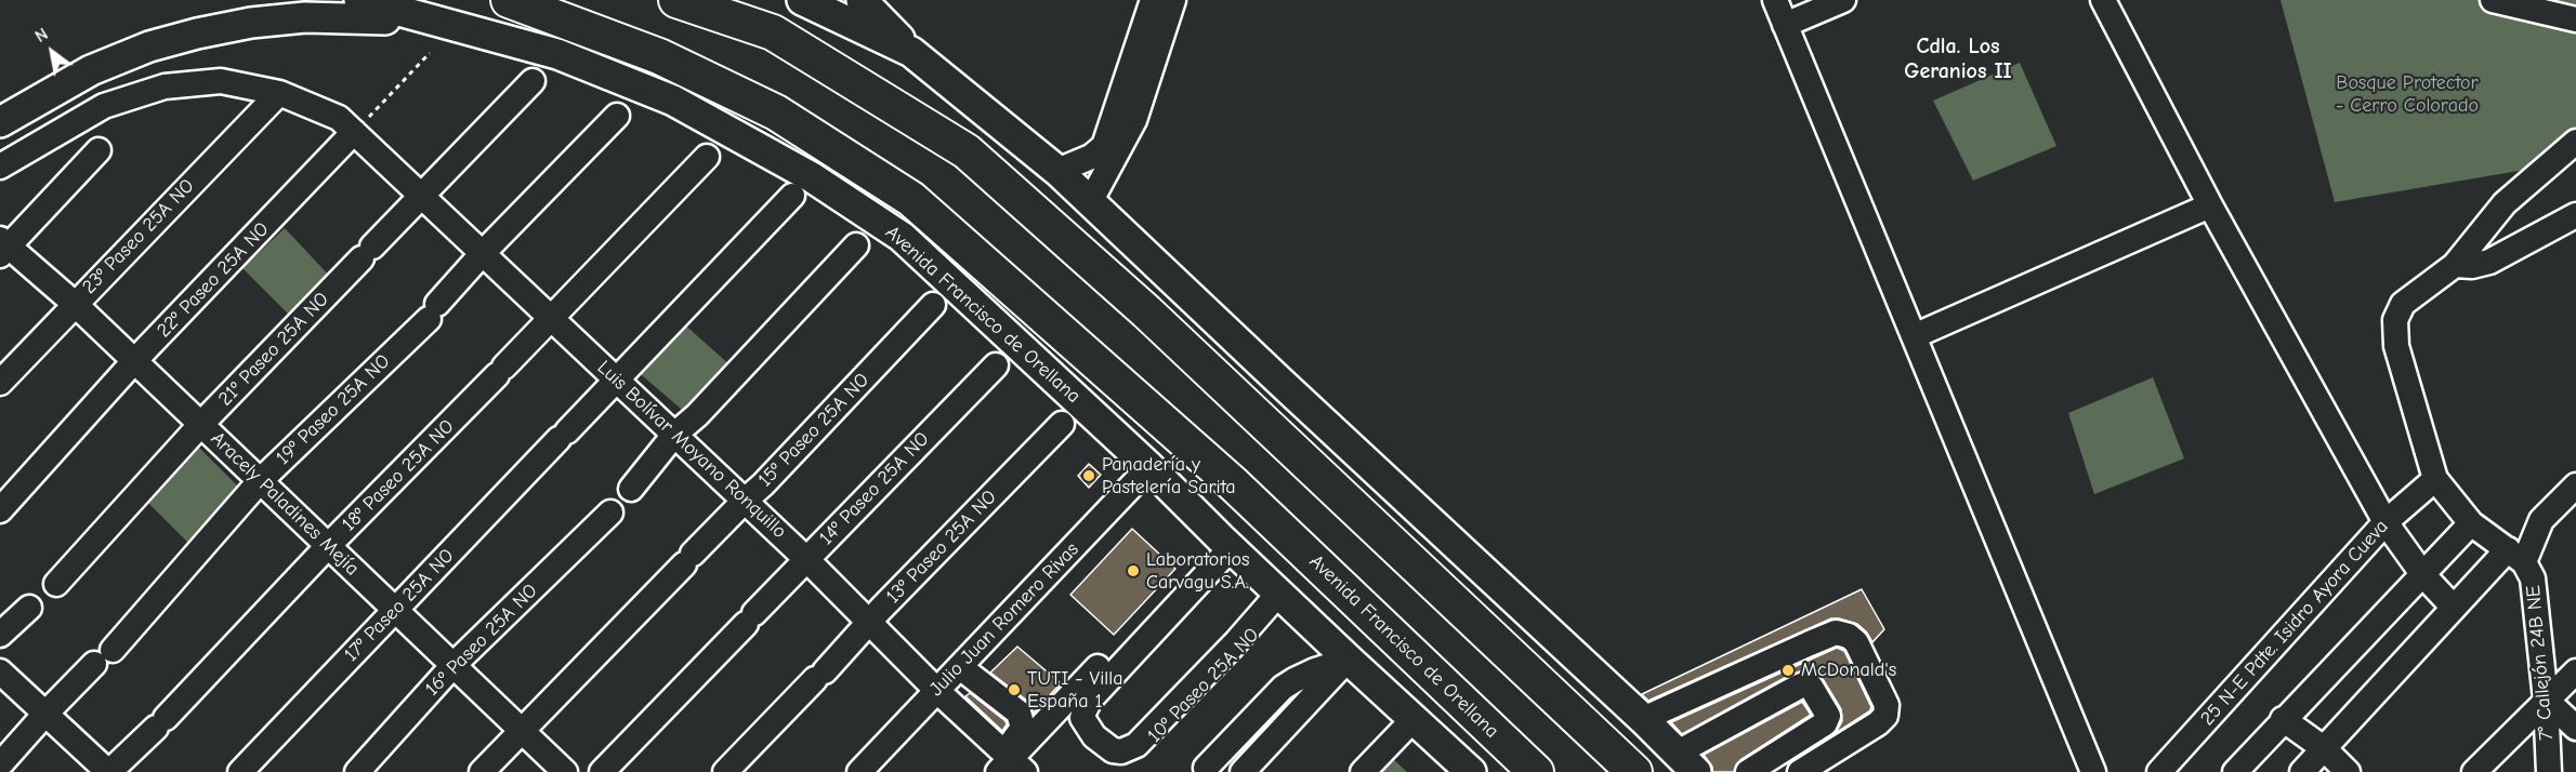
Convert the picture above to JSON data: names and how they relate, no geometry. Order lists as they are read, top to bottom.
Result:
{
  "streets": {
    "highway": ["Avenida Francisco de Orellana"],
    "street": [
      "23º Paseo 25A NO",
      "22º Paseo 25A NO",
      "21º Paseo 25A NO",
      "19º Paseo 25A NO",
      "15º Paseo 25A NO",
      "Luis Bolívar Moyano Ronquillo",
      "18º Paseo 25A NO",
      "14º Paseo 25A NO",
      "Aracely Paladines Mejía",
      "13º Paseo 25A NO",
      "17º Paseo 25A NO",
      "Julio Juan Romero Rivas",
      "25 N-E Pdte. Isidro Ayora Cueva",
      "16º Paseo 25A NO",
      "7° Callejón 24B NE",
      "10º Paseo 25A NO"
    ]
  },
  "crossings": [
    ["23º Paseo 25A NO", "Luis Bolívar Moyano Ronquillo"],
    ["23º Paseo 25A NO", "Aracely Paladines Mejía"],
    ["22º Paseo 25A NO", "Luis Bolívar Moyano Ronquillo"],
    ["22º Paseo 25A NO", "Aracely Paladines Mejía"],
    ["Avenida Francisco de Orellana", "Julio Juan Romero Rivas"],
    ["Avenida Francisco de Orellana", "10º Paseo 25A NO"],
    ["21º Paseo 25A NO", "Luis Bolívar Moyano Ronquillo"],
    ["21º Paseo 25A NO", "Aracely Paladines Mejía"],
    ["19º Paseo 25A NO", "Luis Bolívar Moyano Ronquillo"],
    ["19º Paseo 25A NO", "Aracely Paladines Mejía"],
    ["15º Paseo 25A NO", "Luis Bolívar Moyano Ronquillo"],
    ["15º Paseo 25A NO", "Aracely Paladines Mejía"],
    ["Luis Bolívar Moyano Ronquillo", "18º Paseo 25A NO"],
    ["Luis Bolívar Moyano Ronquillo", "14º Paseo 25A NO"],
    ["Luis Bolívar Moyano Ronquillo", "13º Paseo 25A NO"],
    ["Luis Bolívar Moyano Ronquillo", "17º Paseo 25A NO"],
    ["Luis Bolívar Moyano Ronquillo", "Julio Juan Romero Rivas"],
    ["18º Paseo 25A NO", "Aracely Paladines Mejía"],
    ["Aracely Paladines Mejía", "17º Paseo 25A NO"],
    ["Aracely Paladines Mejía", "16º Paseo 25A NO"]
  ],
  "districts": ["Cdla. Los Geranios II"],
  "parks": ["Bosque Protector - Cerro Colorado"],
  "places": [
    "Panadería y Pastelería Sarita",
    "Laboratorios Carvagu S.A.",
    "McDonald's",
    "TUTI - Villa España 1"
  ],
  "north": "top left"
}
